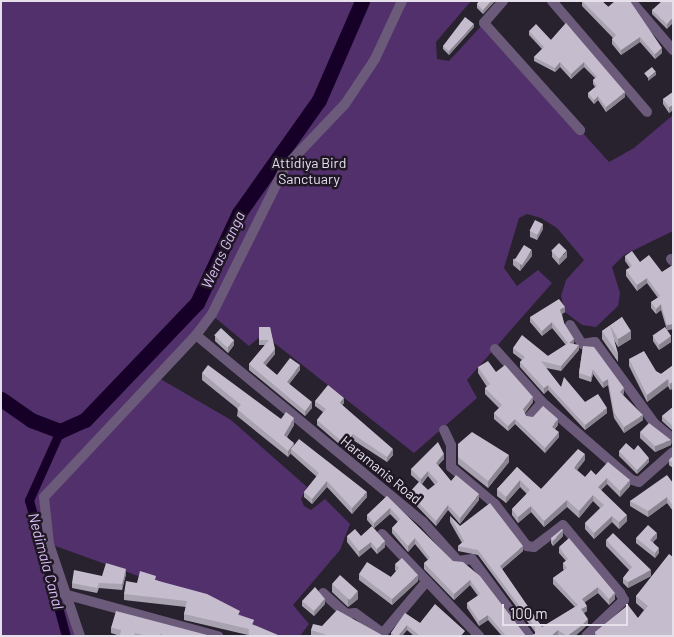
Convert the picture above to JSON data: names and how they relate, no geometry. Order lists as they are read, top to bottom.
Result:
{
  "streets": {
    "street": ["Haramanis Road"]
  },
  "water": ["Weras Ganga", "Nedimala Canal"],
  "parks": ["Attidiya Bird Sanctuary"],
  "scale_bar": "100 m"
}
